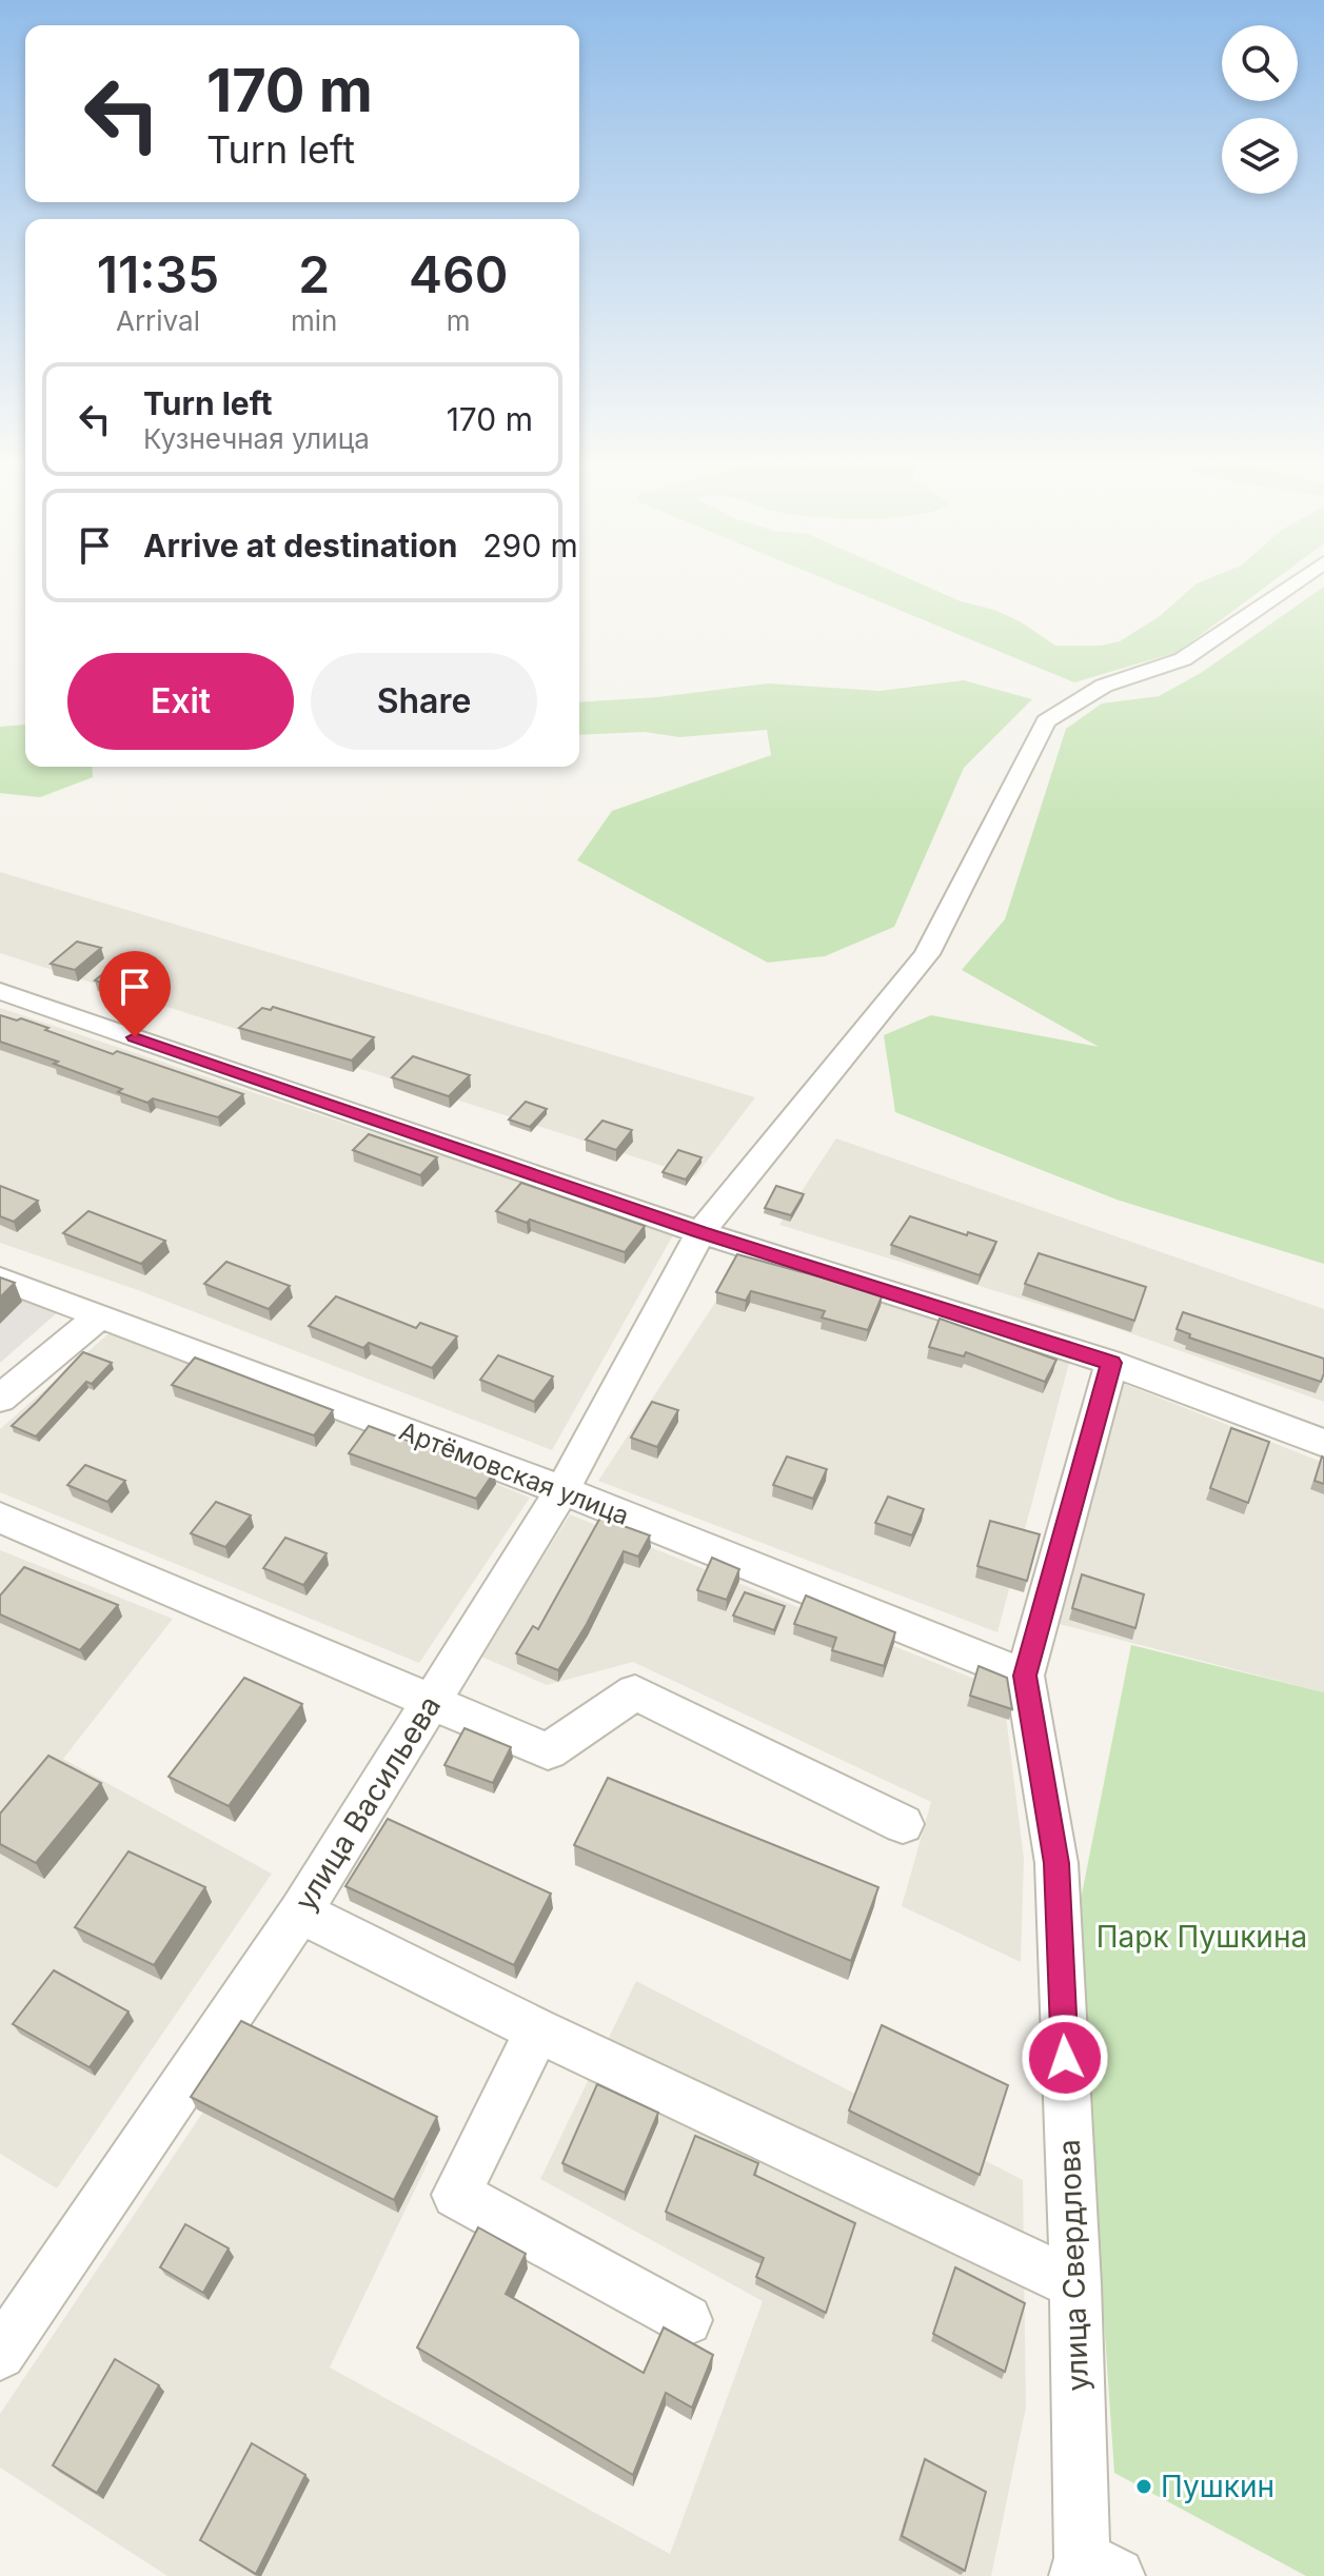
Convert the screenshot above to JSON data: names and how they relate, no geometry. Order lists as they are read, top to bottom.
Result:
{
  "streets": {
    "street": ["Артёмовская улица", "улица Васильева", "улица Свердлова"]
  },
  "crossings": [
    ["Артёмовская улица", "улица Васильева"],
    ["Артёмовская улица", "улица Свердлова"]
  ],
  "parks": ["Парк Пушкина"],
  "places": ["Пушкин"],
  "page": {
    "turn": ["170 m", "Turn left"],
    "eta": [
      "11:35",
      "Arrival",
      "2",
      "min",
      "460",
      "m"
    ],
    "list": [
      {
        "name": "Turn left",
        "note": "Кузнечная улица",
        "value": "170 m"
      },
      {
        "name": "Arrive at destination",
        "value": "290 m"
      }
    ],
    "buttons": ["Exit", "Share"]
  }
}
